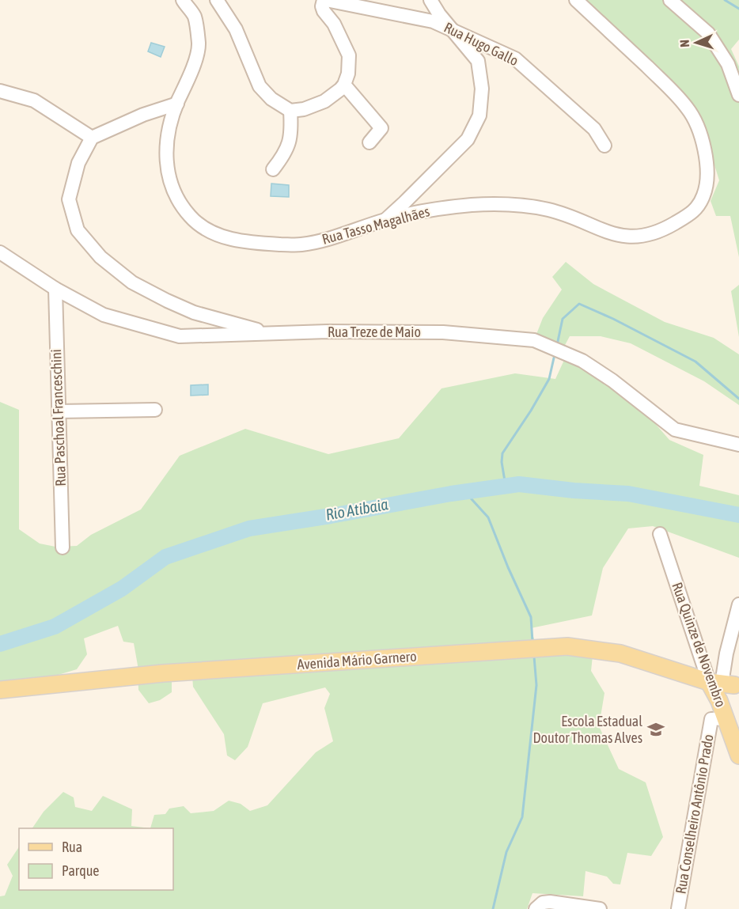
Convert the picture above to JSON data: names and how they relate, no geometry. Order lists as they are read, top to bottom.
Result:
{
  "streets": {
    "main road": ["Rua Quinze de Novembro", "Avenida Mário Garnero"],
    "street": [
      "Rua Hugo Gallo",
      "Rua Tasso Magalhães",
      "Rua Treze de Maio",
      "Rua Paschoal Franceschini",
      "Rua Conselheiro Antônio Prado"
    ]
  },
  "crossings": [
    ["Rua Treze de Maio", "Rua Paschoal Franceschini"],
    ["Rua Quinze de Novembro", "Avenida Mário Garnero"],
    ["Rua Quinze de Novembro", "Rua Conselheiro Antônio Prado"]
  ],
  "water": ["Rio Atibaia"],
  "places": {
    "school or university": ["Escola Estadual Doutor Thomas Alves"]
  },
  "legend": ["Rua", "Parque"],
  "north": "left"
}
